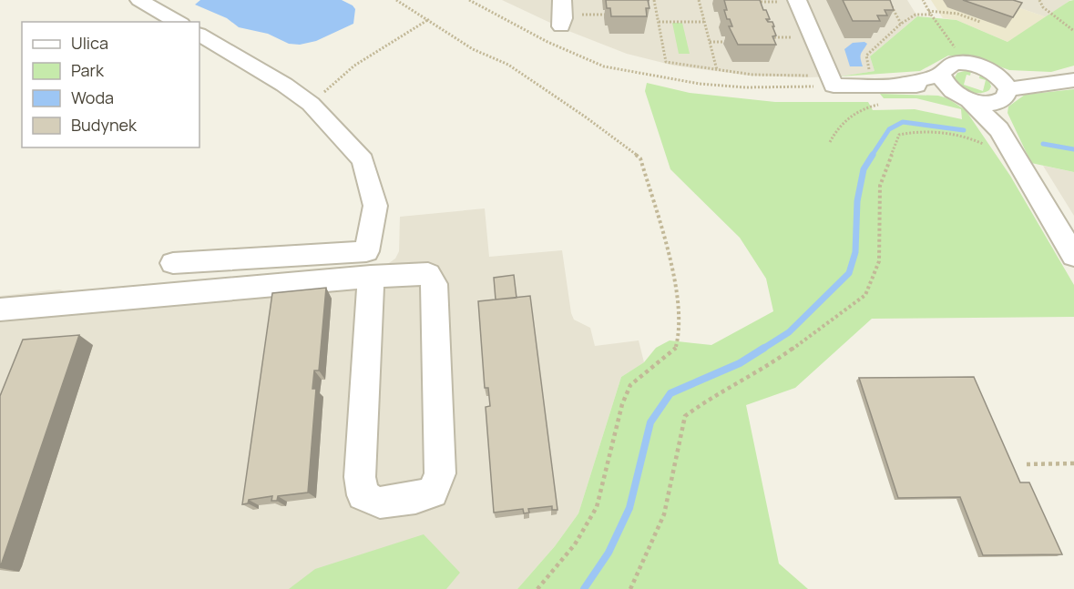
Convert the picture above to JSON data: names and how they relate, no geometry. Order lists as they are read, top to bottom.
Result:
{
  "legend": [
    "Ulica",
    "Park",
    "Woda",
    "Budynek"
  ]
}
